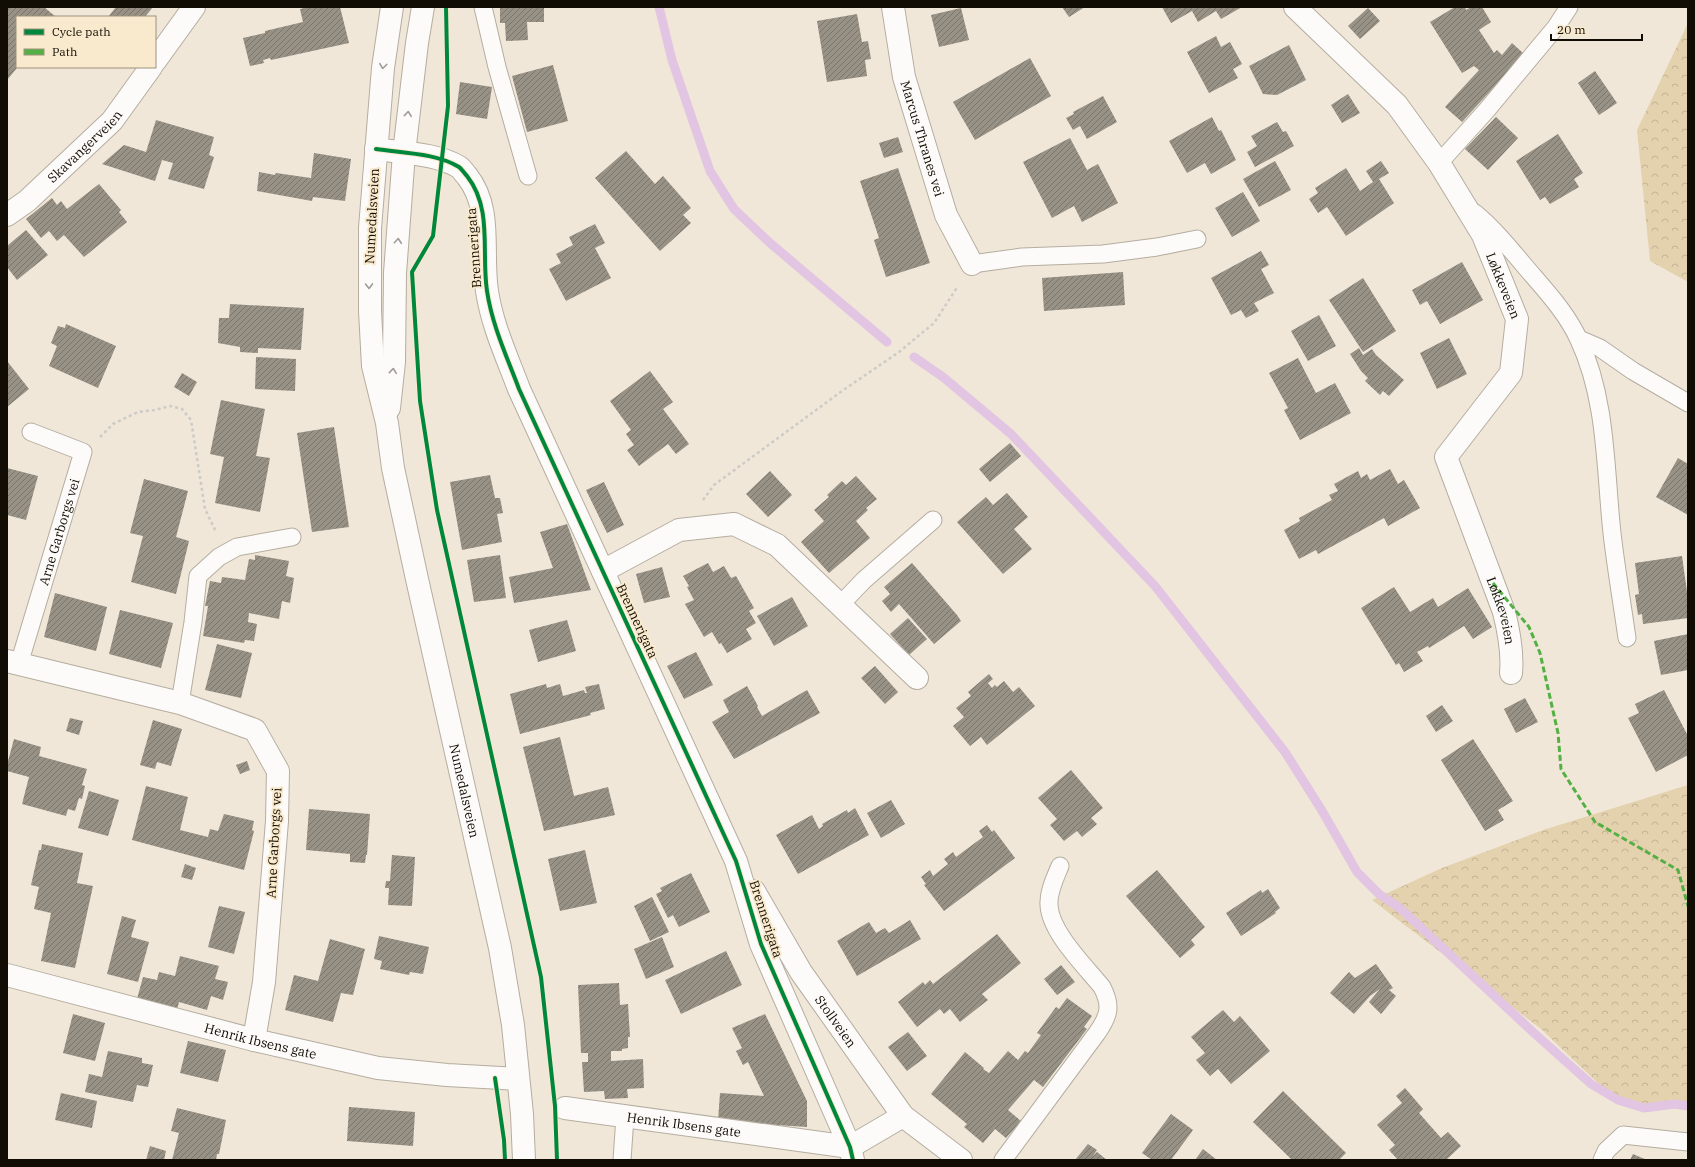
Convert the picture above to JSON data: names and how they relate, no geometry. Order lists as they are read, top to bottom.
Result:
{
  "streets": {
    "street": [
      "Marcus Thranes vei",
      "Skavangerveien",
      "Numedalsveien",
      "Brennerigata",
      "Løkkeveien",
      "Arne Garborgs vei",
      "Stollveien",
      "Henrik Ibsens gate"
    ]
  },
  "crossings": [
    ["Numedalsveien", "Brennerigata"],
    ["Numedalsveien", "Henrik Ibsens gate"],
    ["Brennerigata", "Stollveien"],
    ["Brennerigata", "Henrik Ibsens gate"],
    ["Arne Garborgs vei", "Henrik Ibsens gate"]
  ],
  "legend": ["Cycle path", "Path"],
  "scale_bar": "20 m"
}
